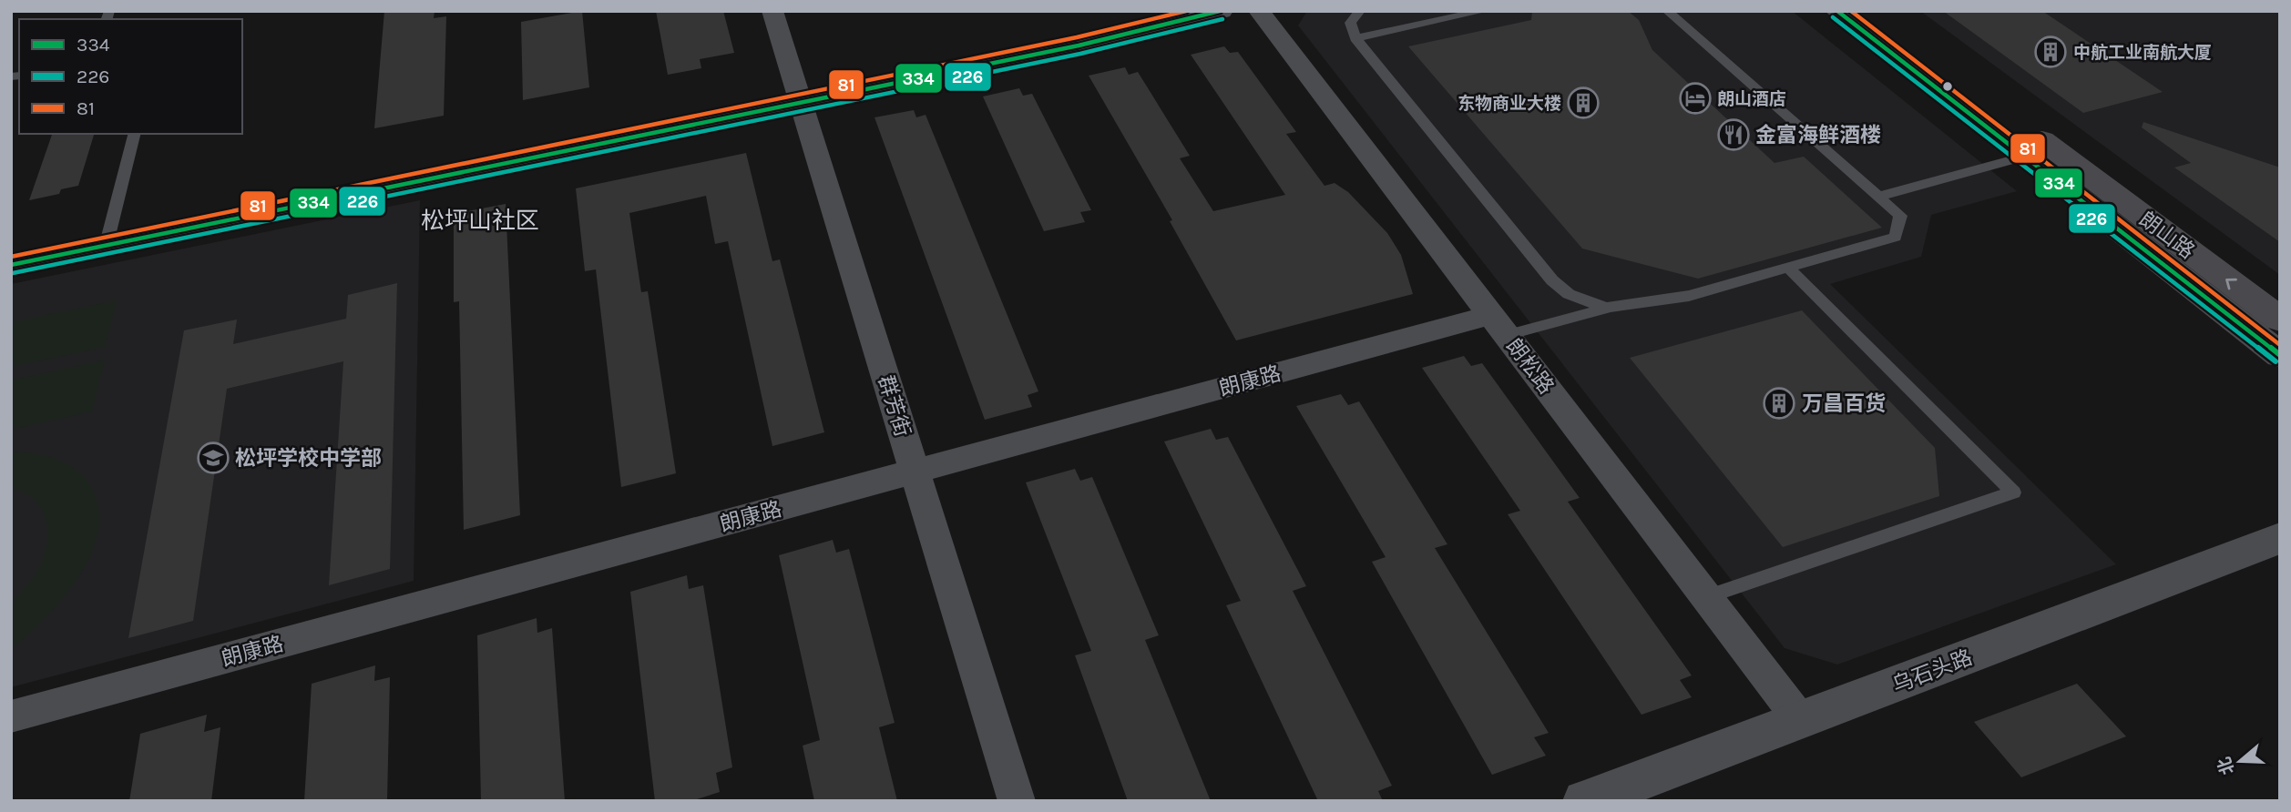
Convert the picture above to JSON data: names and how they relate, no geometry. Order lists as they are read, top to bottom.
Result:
{
  "streets": {
    "main road": ["朗山路"],
    "street": [
      "朗松路",
      "朗康路",
      "群芳街",
      "乌石头路"
    ]
  },
  "crossings": [
    ["朗松路", "朗康路"],
    ["朗松路", "乌石头路"],
    ["朗康路", "群芳街"]
  ],
  "districts": ["松坪山社区"],
  "places": {
    "building": ["中航工业南航大厦", "东物商业大楼", "万昌百货"],
    "hotel": ["朗山酒店"],
    "restaurant": ["金富海鲜酒楼"],
    "school or university": ["松坪学校中学部"]
  },
  "lines": ["transit line 334", "transit line 81", "transit line 226"],
  "legend": ["334", "226", "81"],
  "north": "left"
}
